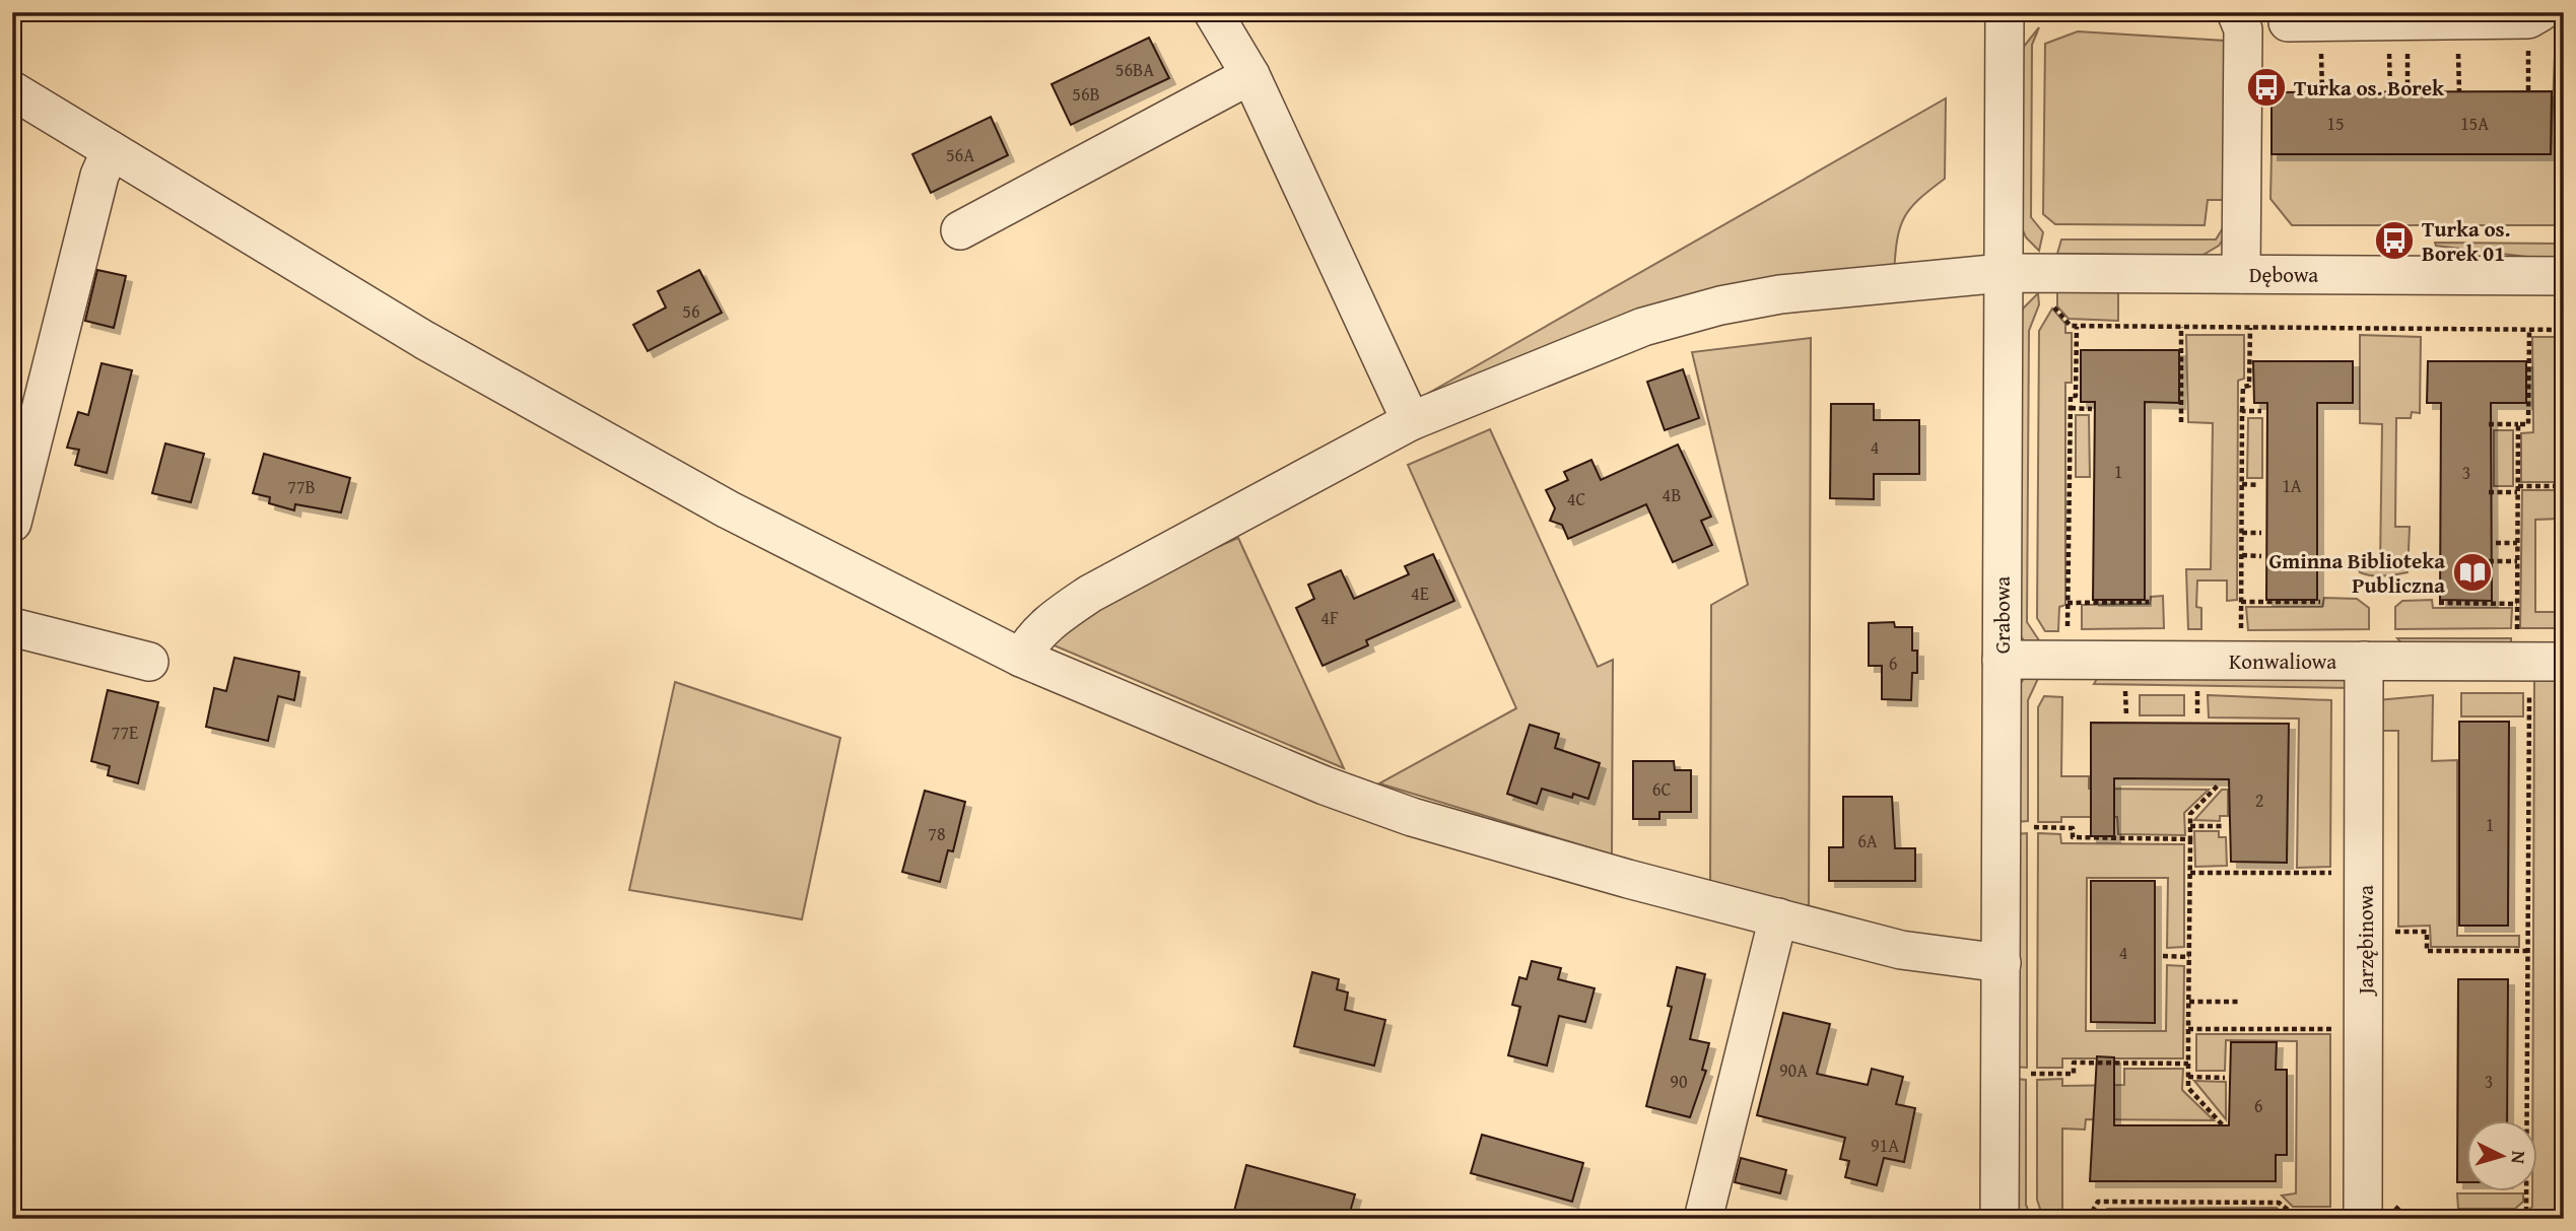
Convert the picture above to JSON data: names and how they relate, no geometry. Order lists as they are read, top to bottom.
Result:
{
  "streets": {
    "street": [
      "Dębowa",
      "Grabowa",
      "Konwaliowa",
      "Jarzębinowa"
    ]
  },
  "crossings": [
    ["Dębowa", "Grabowa"],
    ["Grabowa", "Konwaliowa"],
    ["Konwaliowa", "Jarzębinowa"]
  ],
  "places": {
    "bus stop": ["Turka os. Borek", "Turka os. Borek 01"],
    "library": ["Gminna Biblioteka Publiczna"]
  },
  "house_numbers": [
    "56BA",
    "56B",
    "15",
    "15A",
    "56A",
    "56",
    "4",
    "1",
    "3",
    "1A",
    "77B",
    "4B",
    "4C",
    "4E",
    "4F",
    "6",
    "77E",
    "6C",
    "2",
    "1",
    "78",
    "6A",
    "4",
    "90A",
    "90",
    "3",
    "6",
    "91A"
  ],
  "north": "right"
}
